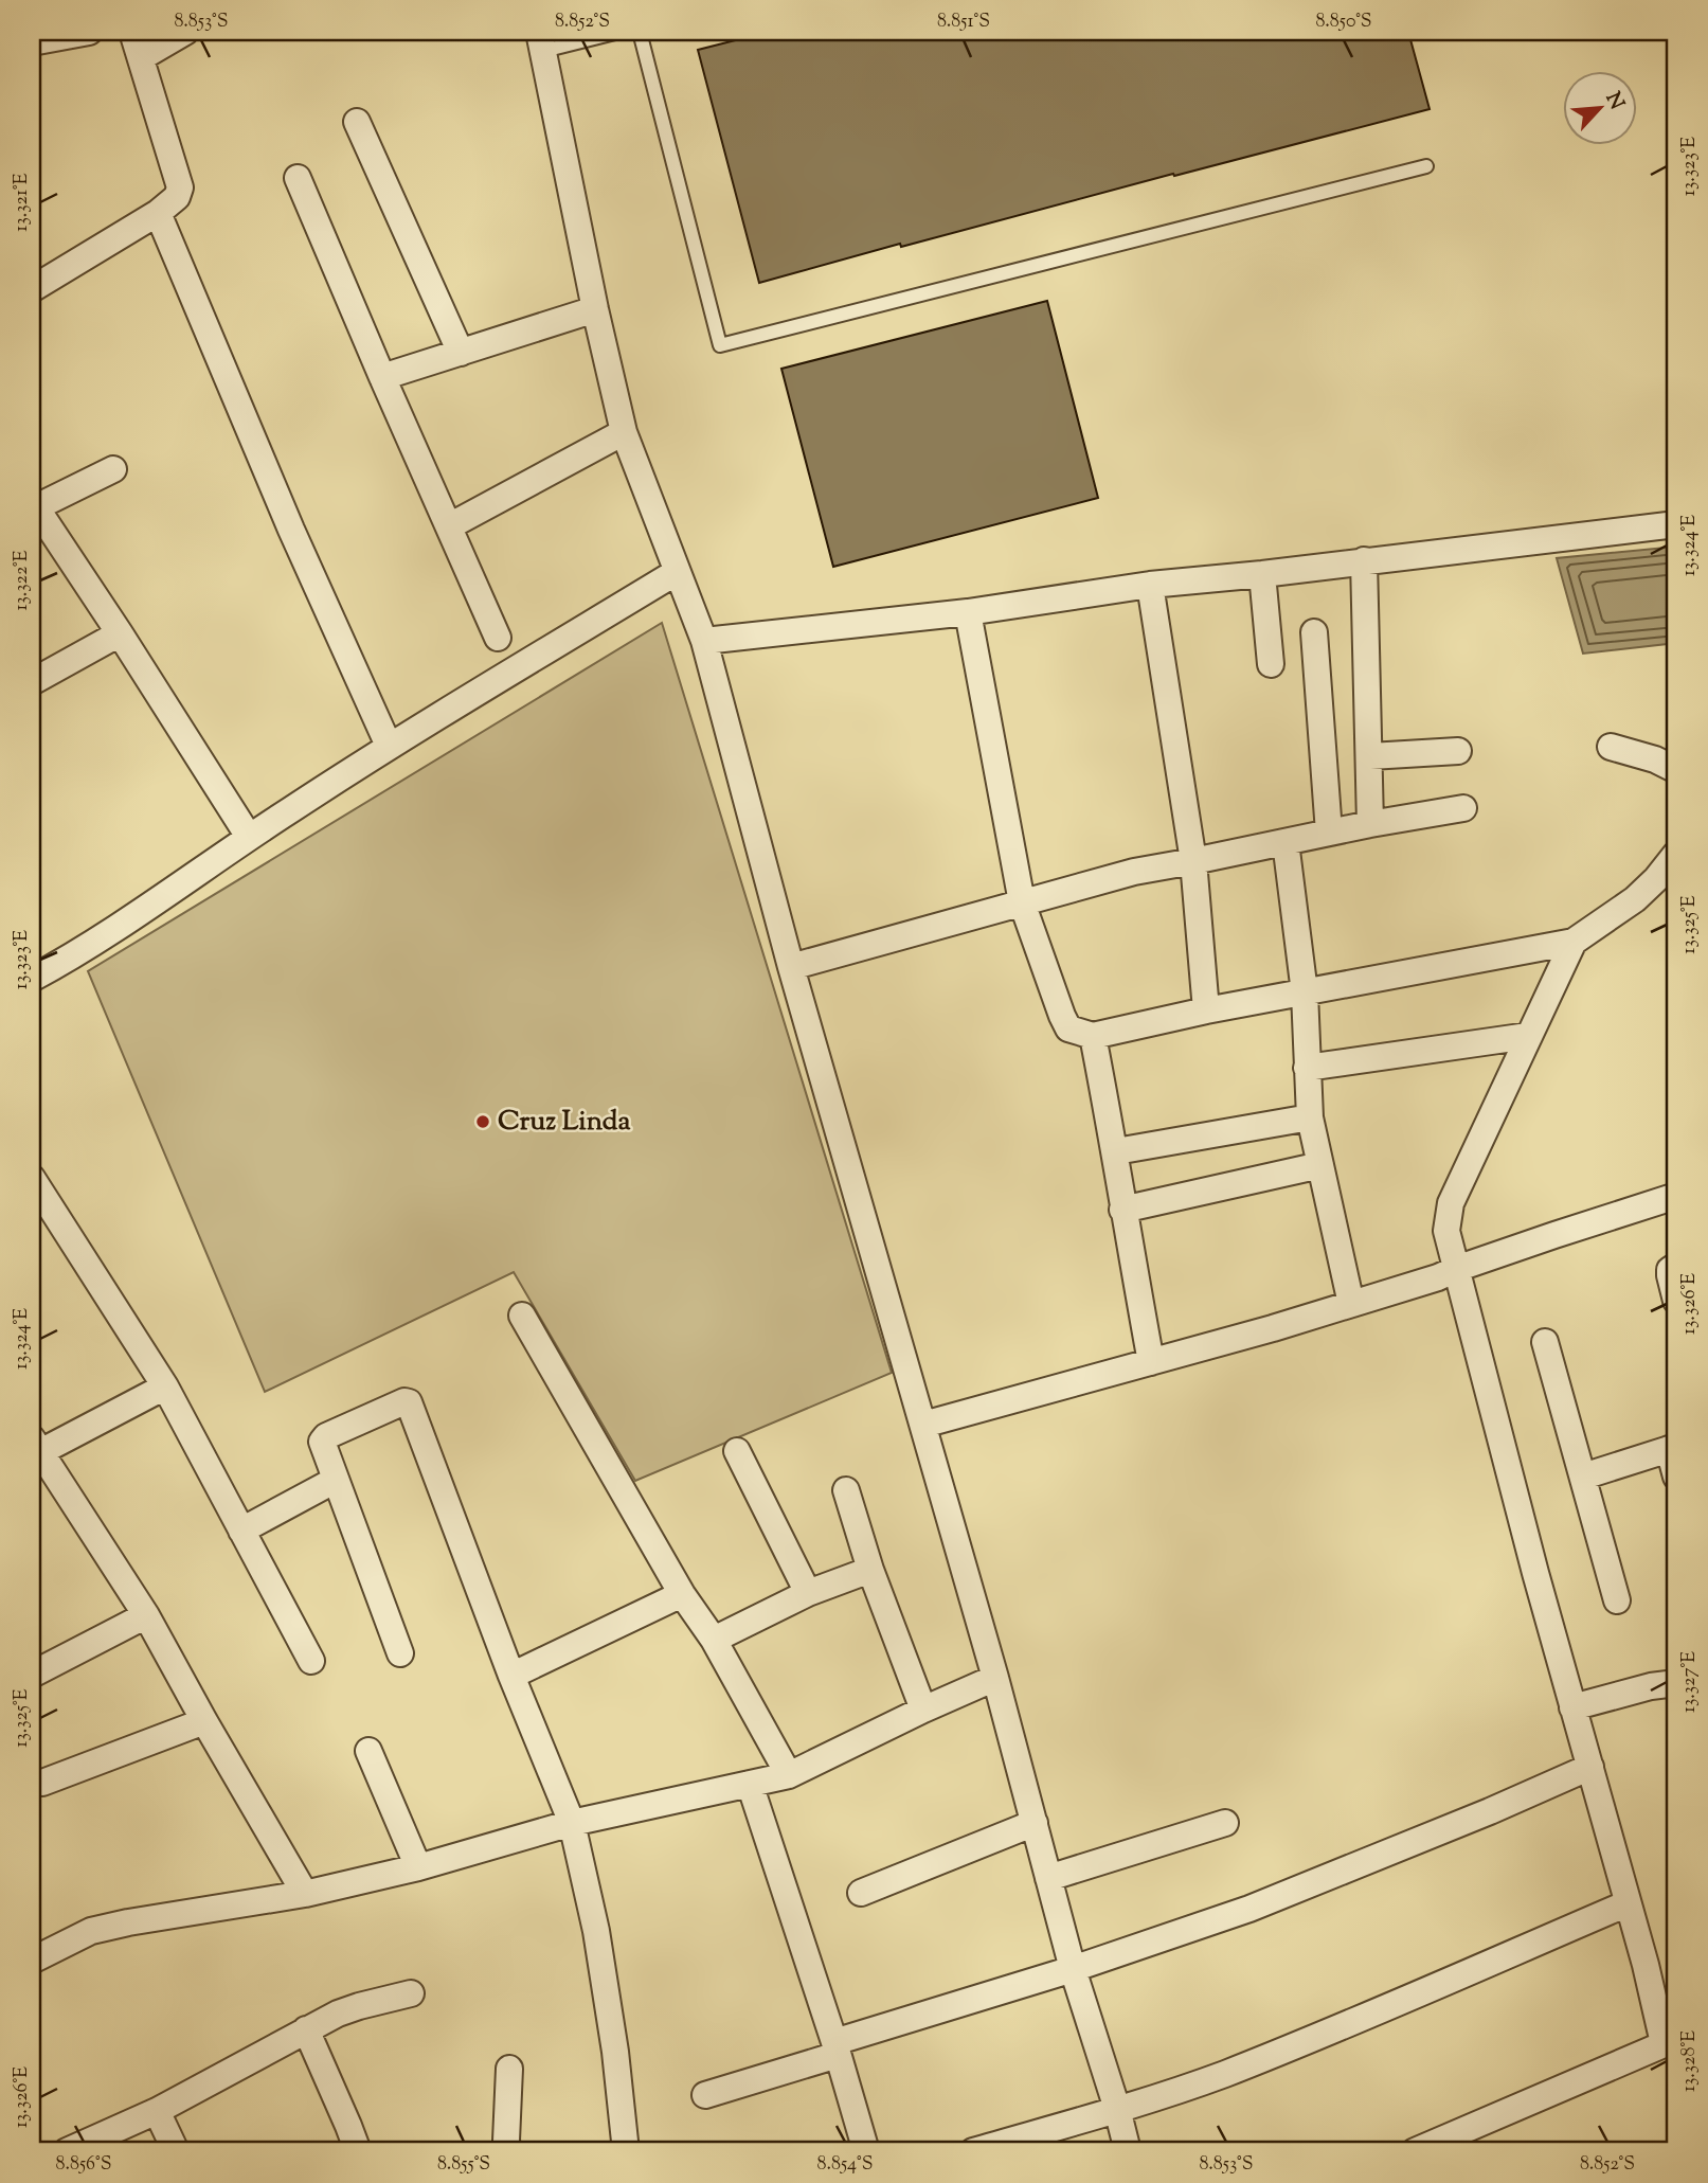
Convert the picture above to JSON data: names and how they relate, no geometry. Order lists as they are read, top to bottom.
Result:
{
  "places": ["Cruz Linda"],
  "north": "top right",
  "coordinates": [
    "8.853°S",
    "8.852°S",
    "8.851°S",
    "8.850°S",
    "13.323°E",
    "13.321°E",
    "13.324°E",
    "13.322°E",
    "13.325°E",
    "13.326°E",
    "13.327°E",
    "13.328°E",
    "8.856°S",
    "8.855°S",
    "8.854°S"
  ]
}
